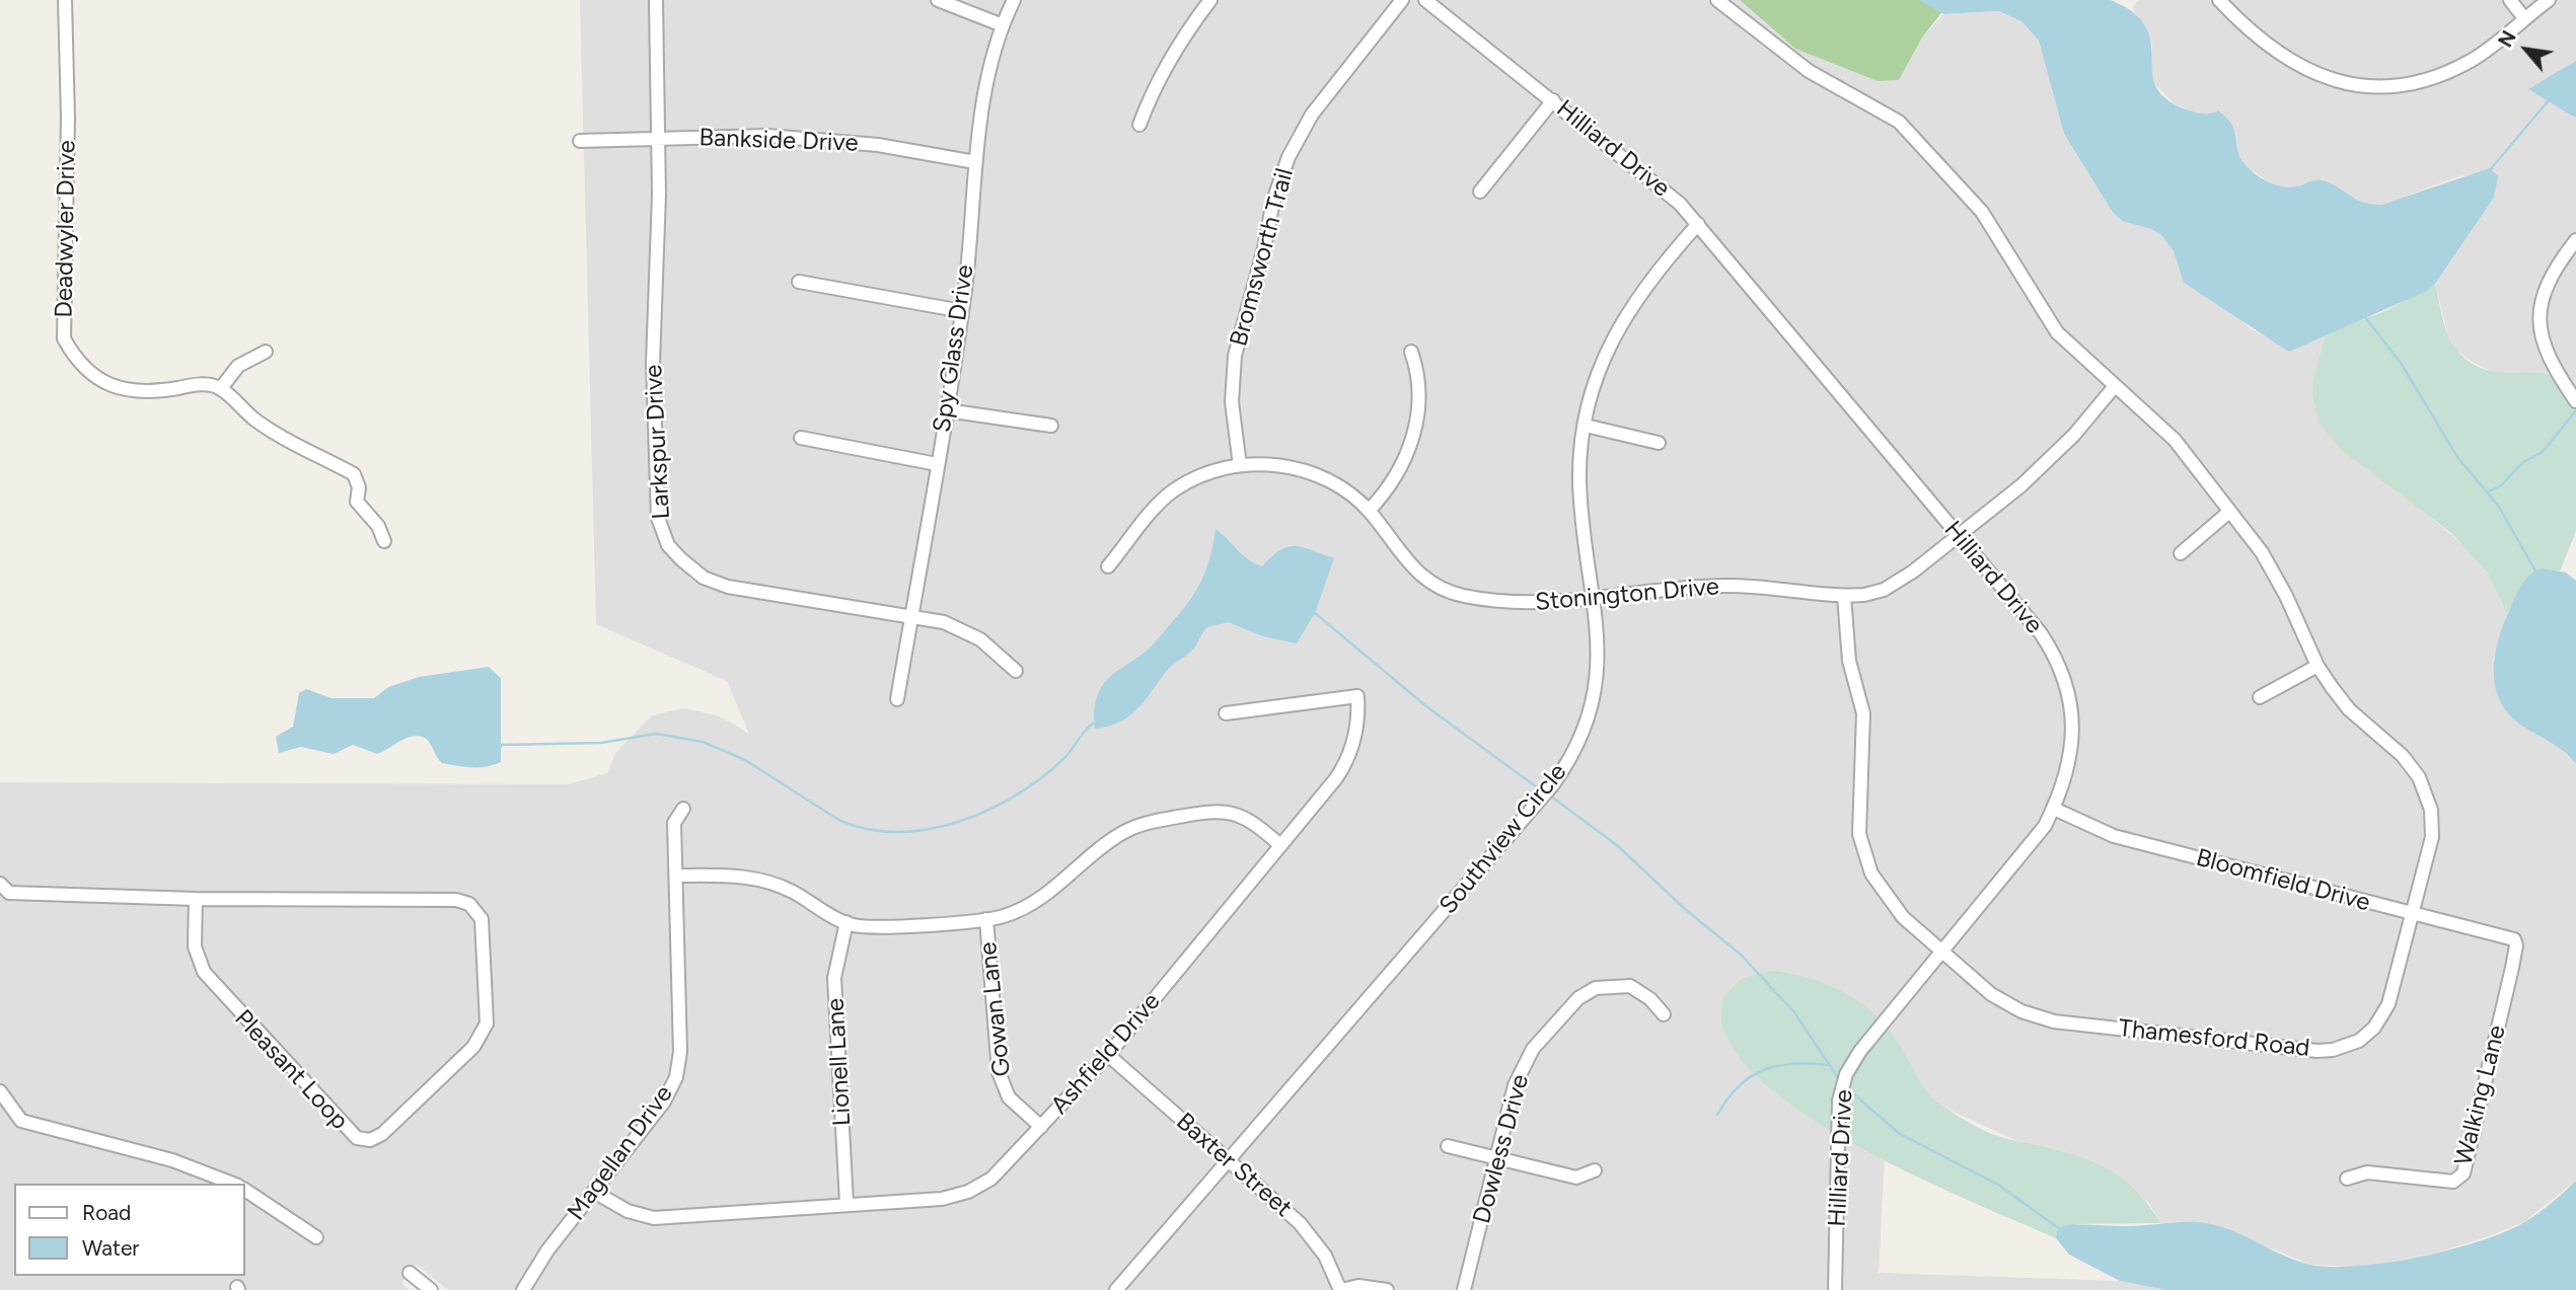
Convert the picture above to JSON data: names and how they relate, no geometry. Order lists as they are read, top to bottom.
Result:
{
  "streets": {
    "street": [
      "Bankside Drive",
      "Hilliard Drive",
      "Deadwyler Drive",
      "Bromsworth Trail",
      "Spy Glass Drive",
      "Larkspur Drive",
      "Stonington Drive",
      "Southview Circle",
      "Bloomfield Drive",
      "Gowan Lane",
      "Thamesford Road",
      "Ashfield Drive",
      "Lionell Lane",
      "Pleasant Loop",
      "Walking Lane",
      "Dowless Drive",
      "Magellan Drive",
      "Baxter Street"
    ]
  },
  "crossings": [
    ["Bankside Drive", "Spy Glass Drive"],
    ["Bankside Drive", "Larkspur Drive"],
    ["Hilliard Drive", "Stonington Drive"],
    ["Hilliard Drive", "Southview Circle"],
    ["Hilliard Drive", "Bloomfield Drive"],
    ["Hilliard Drive", "Thamesford Road"],
    ["Bromsworth Trail", "Stonington Drive"],
    ["Spy Glass Drive", "Larkspur Drive"],
    ["Stonington Drive", "Southview Circle"],
    ["Stonington Drive", "Thamesford Road"],
    ["Southview Circle", "Baxter Street"],
    ["Bloomfield Drive", "Thamesford Road"],
    ["Bloomfield Drive", "Walking Lane"],
    ["Gowan Lane", "Ashfield Drive"],
    ["Ashfield Drive", "Lionell Lane"],
    ["Ashfield Drive", "Magellan Drive"],
    ["Ashfield Drive", "Baxter Street"]
  ],
  "legend": ["Road", "Water"],
  "north": "top left"
}
